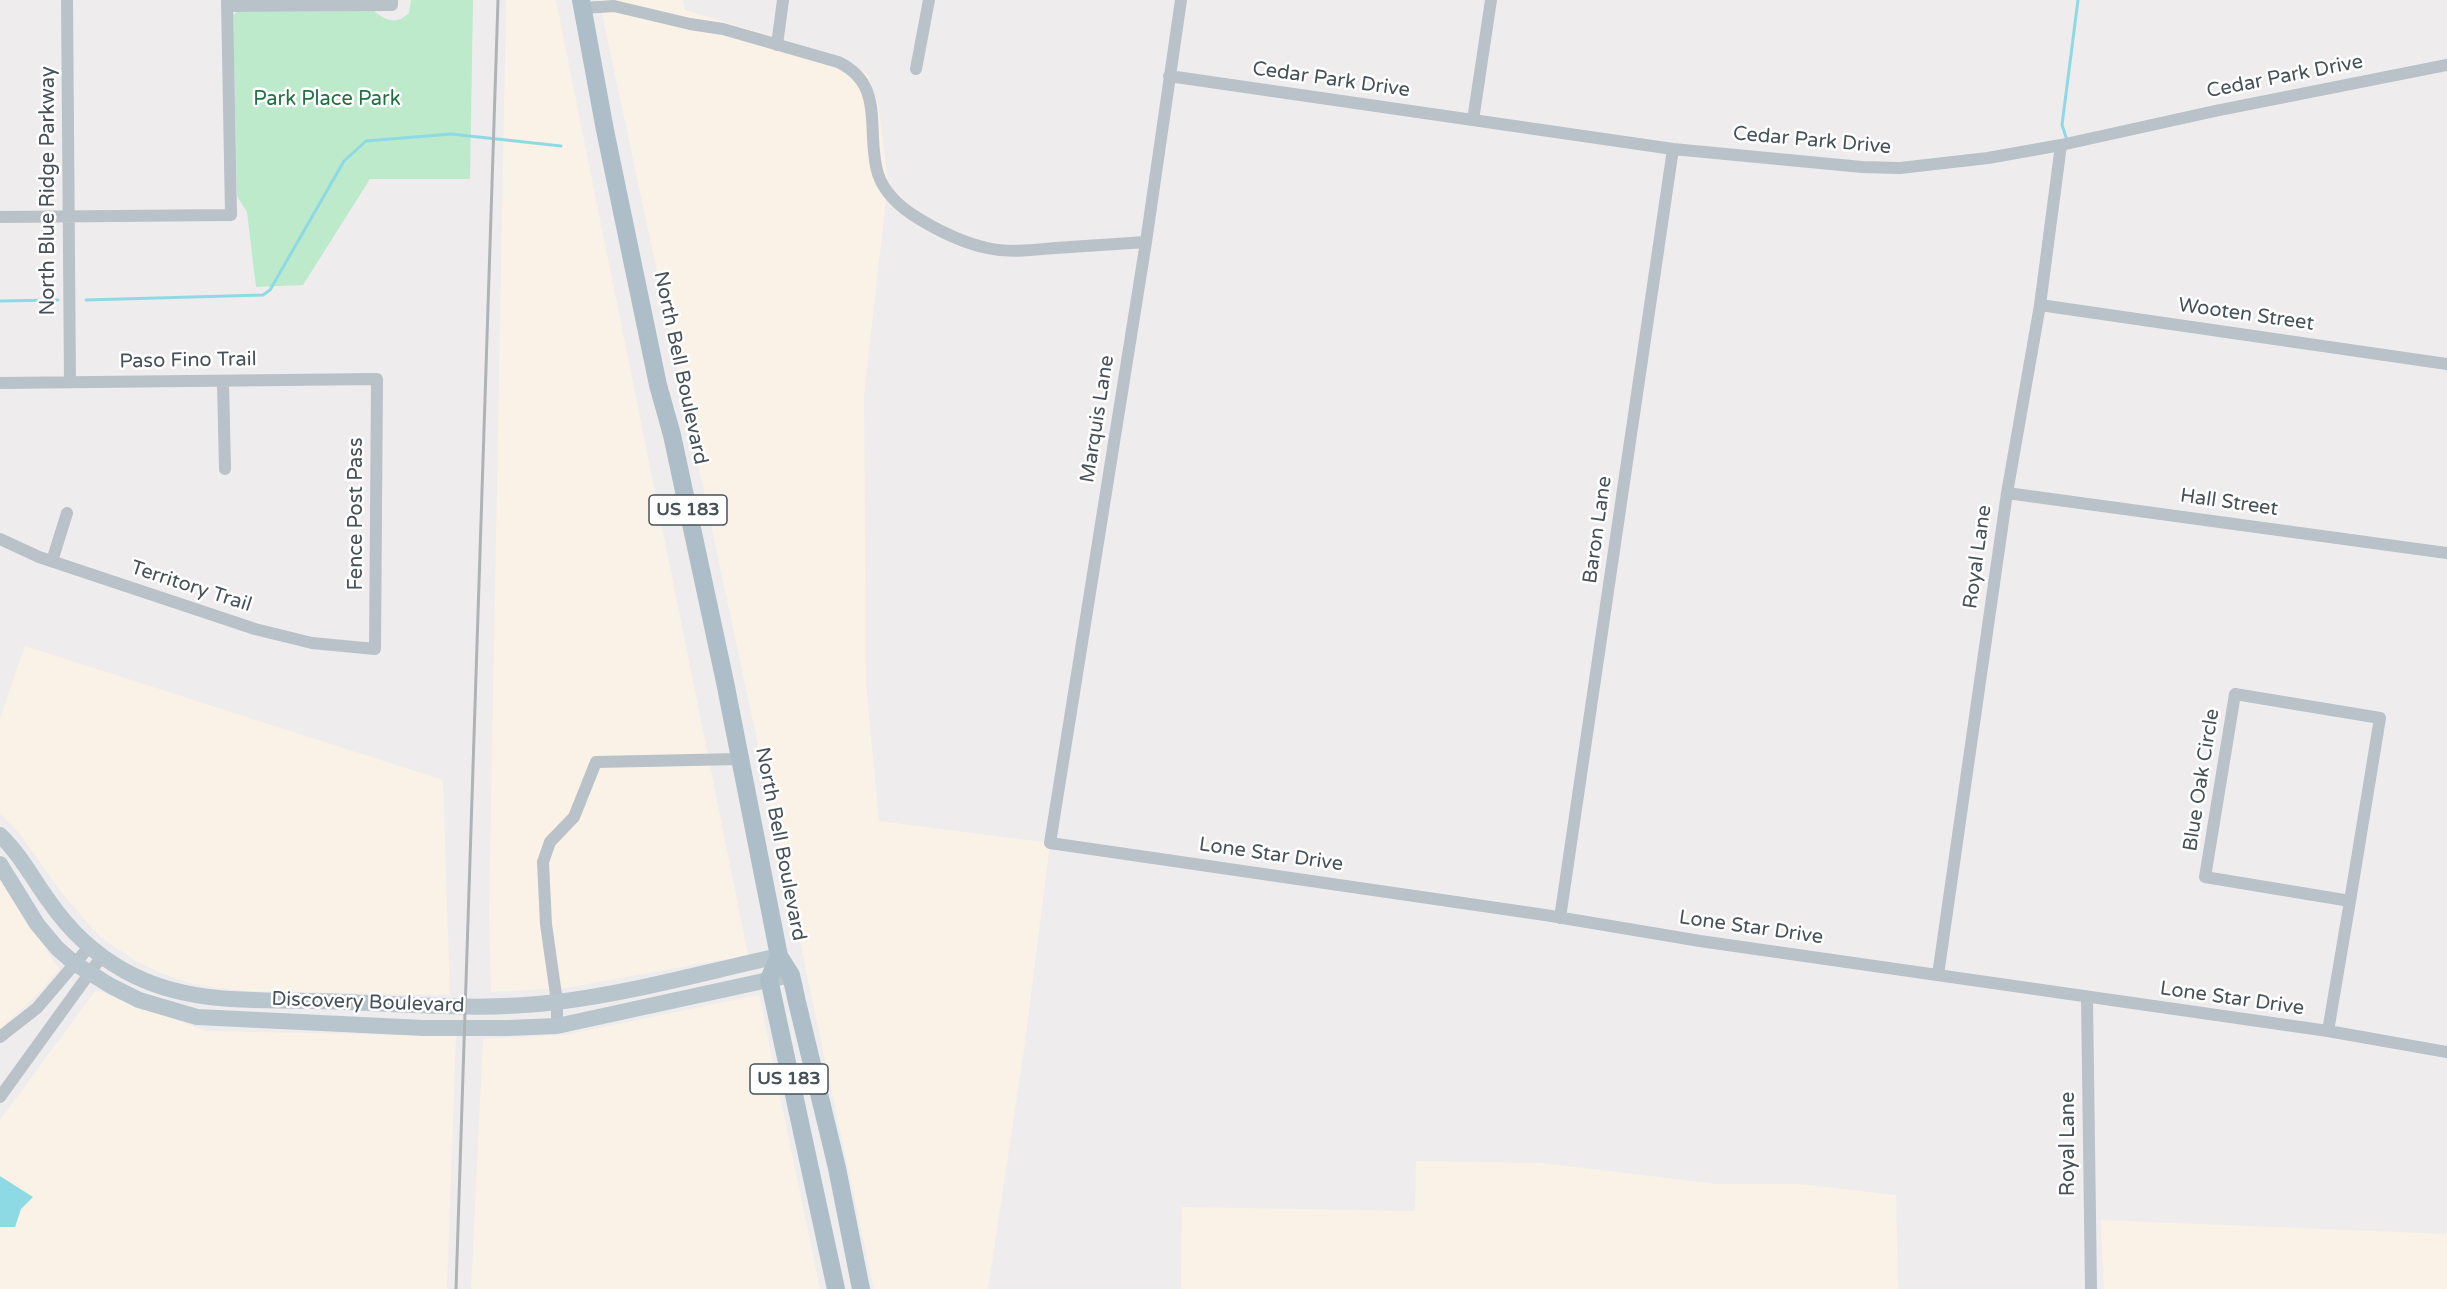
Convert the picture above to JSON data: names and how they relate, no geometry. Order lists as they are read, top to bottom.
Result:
{
  "streets": {
    "main road": ["North Bell Boulevard", "US 183"],
    "street": [
      "Cedar Park Drive",
      "North Blue Ridge Parkway",
      "Wooten Street",
      "Paso Fino Trail",
      "Marquis Lane",
      "Hall Street",
      "Fence Post Pass",
      "Baron Lane",
      "Royal Lane",
      "Territory Trail",
      "Blue Oak Circle",
      "Lone Star Drive",
      "Discovery Boulevard"
    ]
  },
  "crossings": [
    ["Cedar Park Drive", "Marquis Lane"],
    ["Cedar Park Drive", "Baron Lane"],
    ["Cedar Park Drive", "Royal Lane"],
    ["North Blue Ridge Parkway", "Paso Fino Trail"],
    ["Wooten Street", "Royal Lane"],
    ["Paso Fino Trail", "Fence Post Pass"],
    ["North Bell Boulevard", "US 183"],
    ["North Bell Boulevard", "Discovery Boulevard"],
    ["Marquis Lane", "Lone Star Drive"],
    ["Hall Street", "Royal Lane"],
    ["US 183", "Discovery Boulevard"],
    ["Fence Post Pass", "Territory Trail"],
    ["Baron Lane", "Lone Star Drive"],
    ["Royal Lane", "Lone Star Drive"],
    ["Blue Oak Circle", "Lone Star Drive"]
  ],
  "parks": ["Park Place Park"]
}
